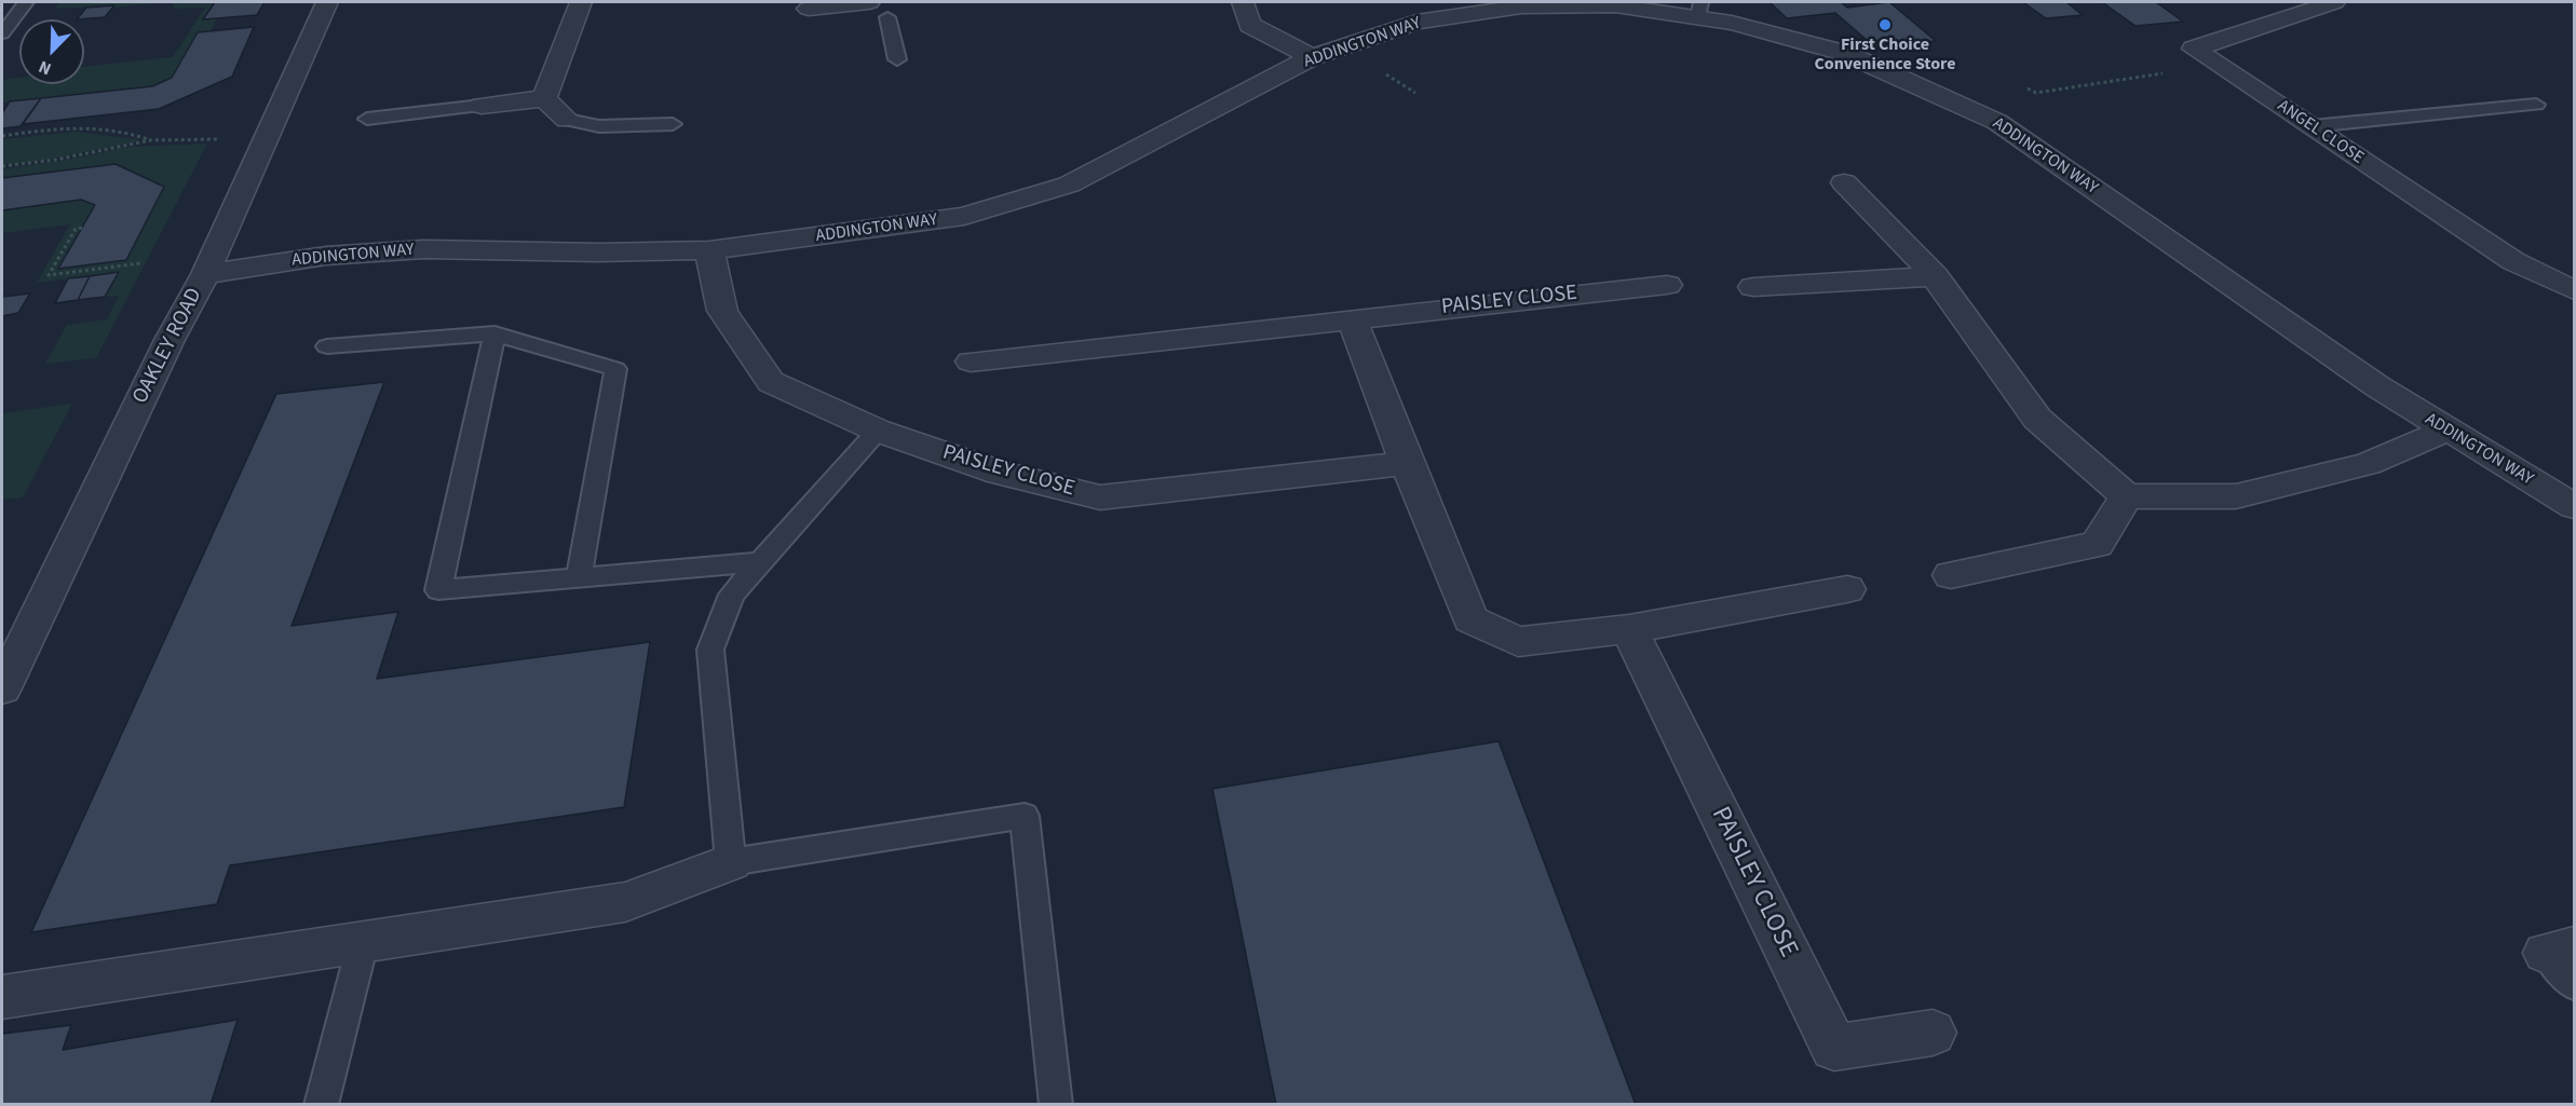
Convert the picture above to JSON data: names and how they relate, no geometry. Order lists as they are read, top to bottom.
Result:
{
  "streets": {
    "street": [
      "ADDINGTON WAY",
      "ANGEL CLOSE",
      "PAISLEY CLOSE",
      "OAKLEY ROAD"
    ]
  },
  "crossings": [
    ["ADDINGTON WAY", "PAISLEY CLOSE"],
    ["ADDINGTON WAY", "OAKLEY ROAD"]
  ],
  "places": ["First Choice Convenience Store"],
  "north": "bottom left"
}
